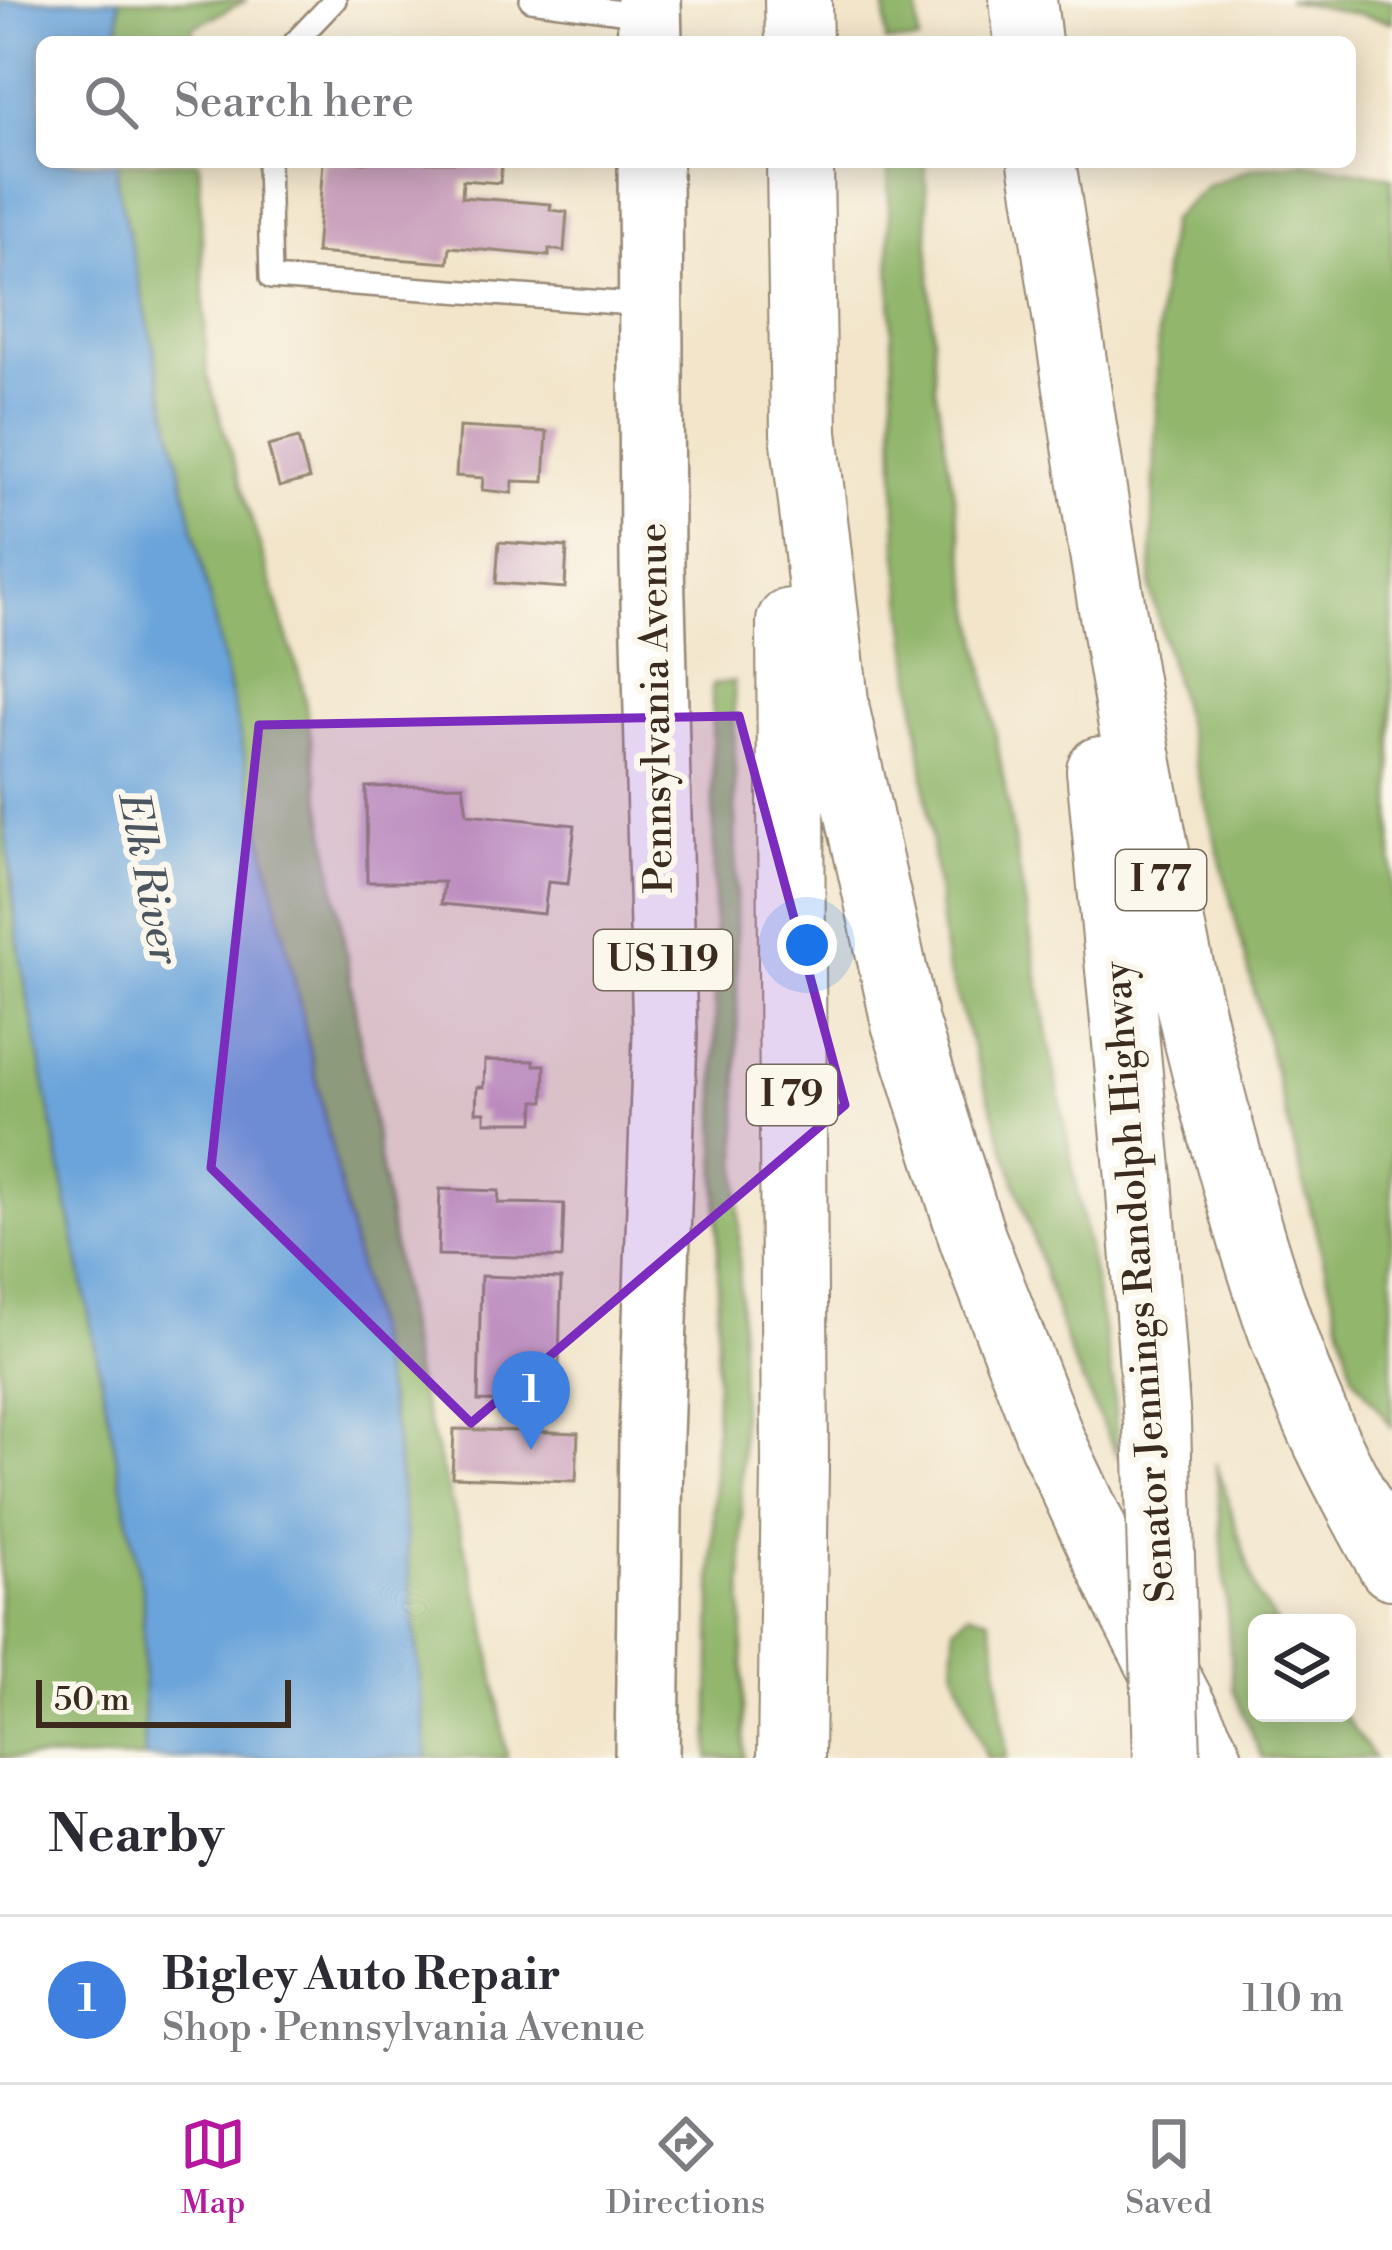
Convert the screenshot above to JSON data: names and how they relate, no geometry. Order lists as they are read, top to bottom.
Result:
{
  "streets": {
    "highway": ["I 77", "I 79", "Senator Jennings Randolph Highway"],
    "main road": ["Pennsylvania Avenue", "US 119"]
  },
  "water": ["Elk River"],
  "scale_bar": "50 m",
  "page": {
    "search": "Search here",
    "pins": "1",
    "scale": "50 m",
    "heading": "Nearby",
    "list": [
      {
        "mark": "1",
        "name": "Bigley Auto Repair",
        "note": "Shop · Pennsylvania Avenue",
        "value": "110 m"
      }
    ],
    "nav": ["Map", "Directions", "Saved"]
  }
}
